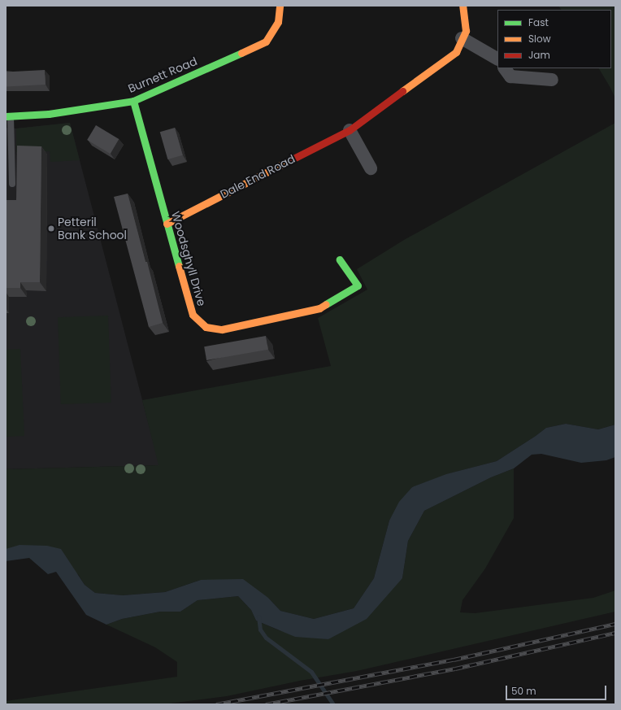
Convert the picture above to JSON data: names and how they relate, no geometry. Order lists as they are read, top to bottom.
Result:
{
  "streets": {
    "street": ["Burnett Road", "Dale End Road", "Woodsghyll Drive"]
  },
  "crossings": [
    ["Burnett Road", "Woodsghyll Drive"],
    ["Dale End Road", "Woodsghyll Drive"]
  ],
  "places": ["Petteril Bank School"],
  "legend": ["Fast", "Slow", "Jam"],
  "scale_bar": "50 m"
}
